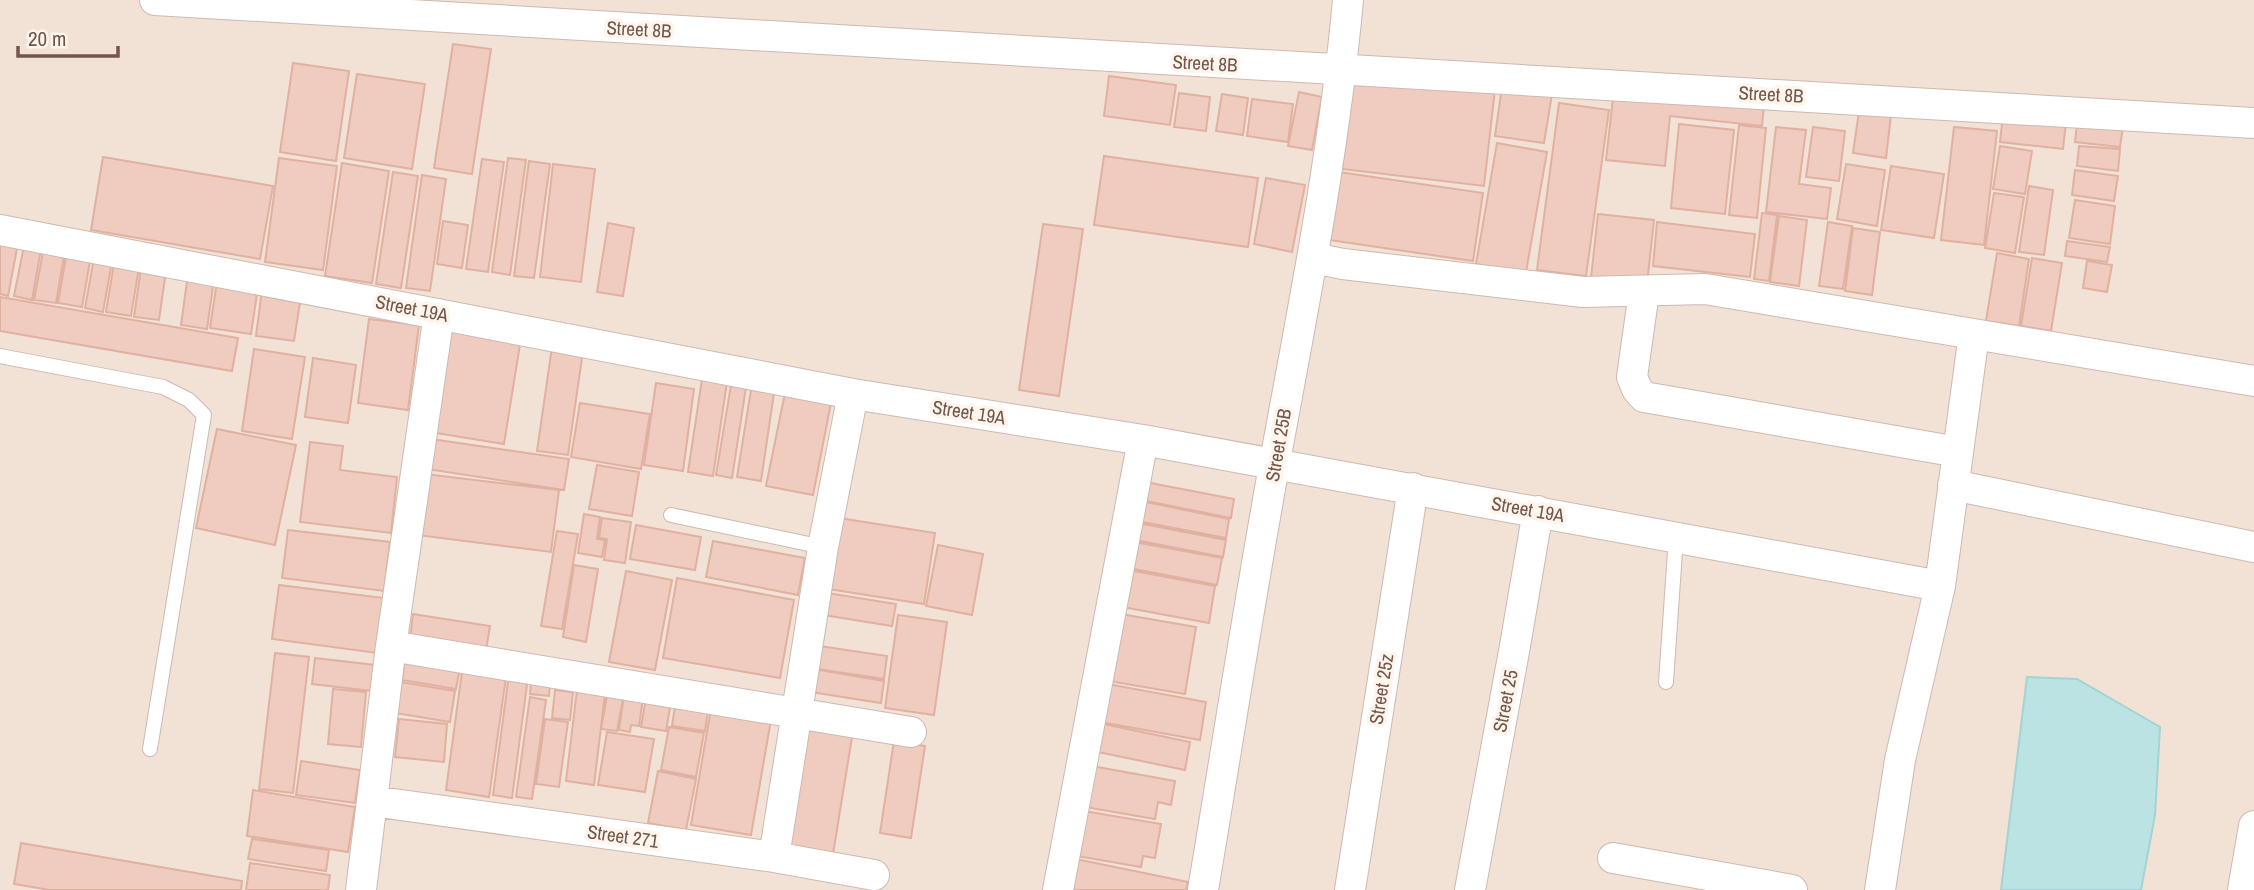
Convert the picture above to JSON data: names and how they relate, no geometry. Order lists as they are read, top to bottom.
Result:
{
  "streets": {
    "street": [
      "Street 8B",
      "Street 19A",
      "Street 25B",
      "Street 25z",
      "Street 25",
      "Street 271"
    ]
  },
  "crossings": [
    ["Street 8B", "Street 25B"],
    ["Street 19A", "Street 25B"],
    ["Street 19A", "Street 25z"],
    ["Street 19A", "Street 25"]
  ],
  "scale_bar": "20 m"
}
